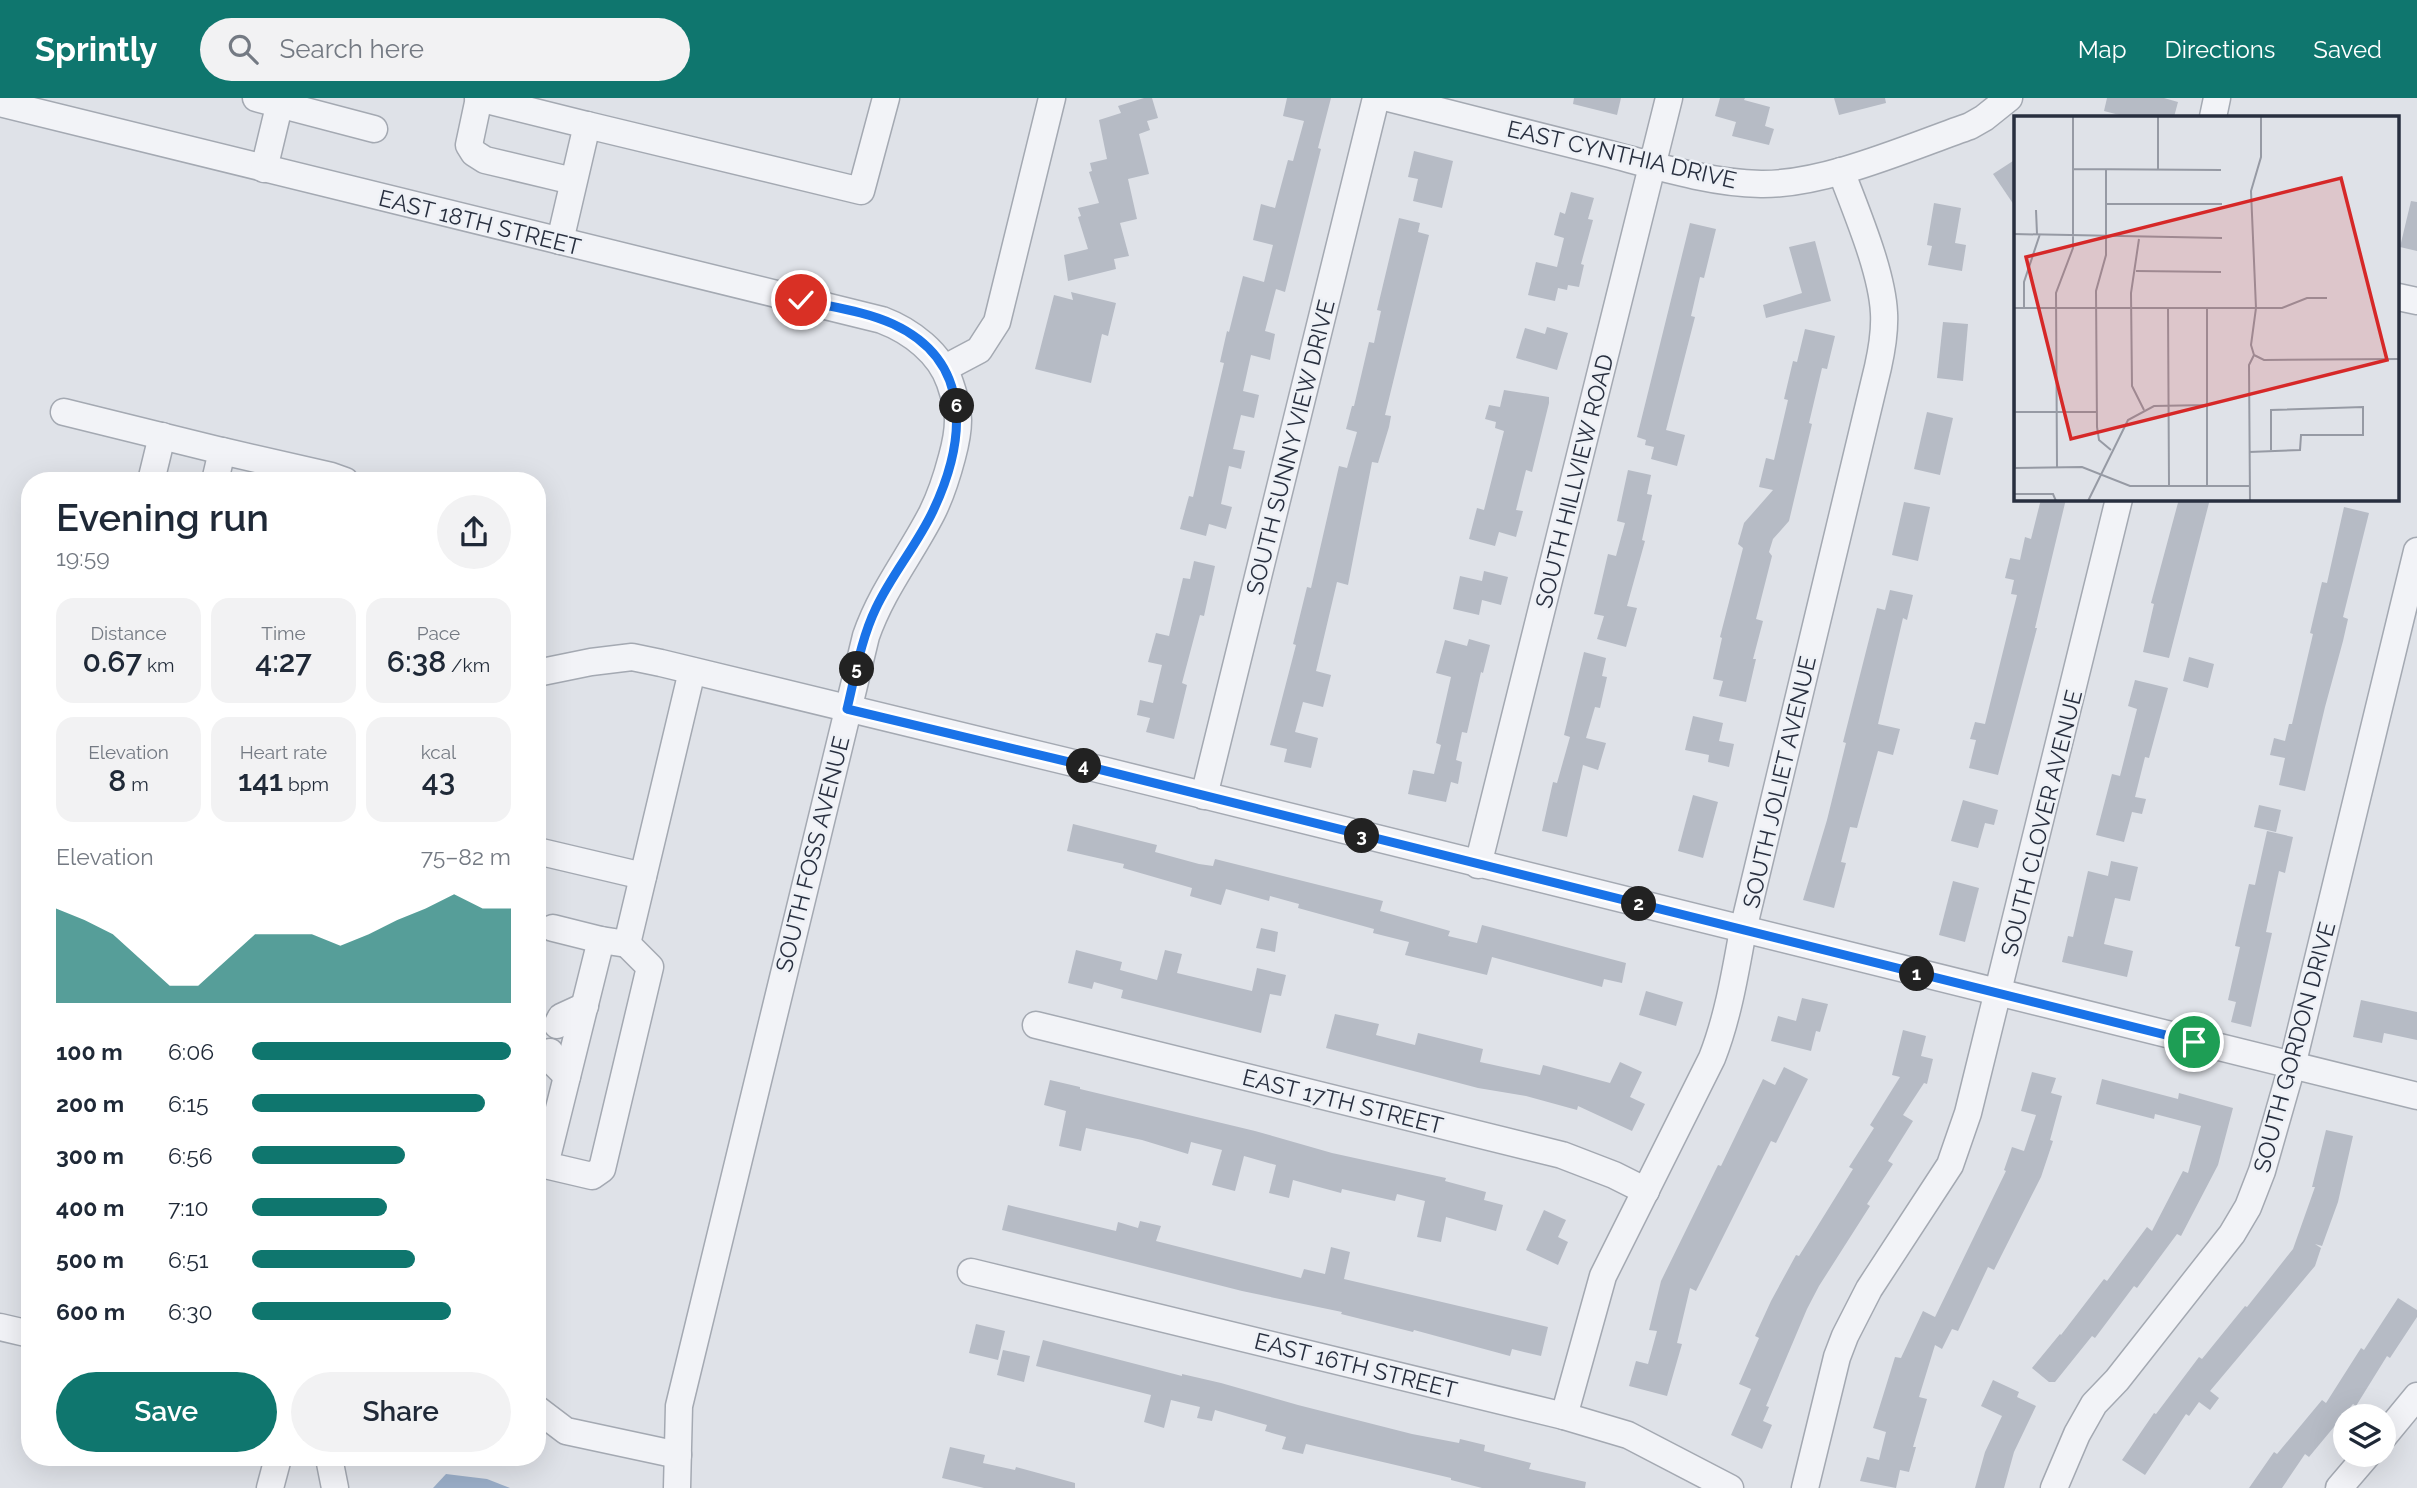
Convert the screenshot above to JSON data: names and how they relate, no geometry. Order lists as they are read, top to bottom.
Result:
{
  "streets": {
    "street": [
      "EAST CYNTHIA DRIVE",
      "EAST 18TH STREET",
      "SOUTH SUNNY VIEW DRIVE",
      "SOUTH HILLVIEW ROAD",
      "SOUTH JOLIET AVENUE",
      "SOUTH CLOVER AVENUE",
      "SOUTH FOSS AVENUE",
      "SOUTH GORDON DRIVE",
      "EAST 17TH STREET",
      "EAST 16TH STREET"
    ]
  },
  "crossings": [
    ["EAST CYNTHIA DRIVE", "SOUTH HILLVIEW ROAD"],
    ["EAST CYNTHIA DRIVE", "SOUTH JOLIET AVENUE"],
    ["EAST 18TH STREET", "SOUTH FOSS AVENUE"],
    ["SOUTH JOLIET AVENUE", "EAST 17TH STREET"],
    ["SOUTH JOLIET AVENUE", "EAST 16TH STREET"]
  ],
  "page": {
    "header": "Sprintly",
    "search": "Search here",
    "nav": ["Map", "Directions", "Saved"],
    "pins": [
      "6",
      "5",
      "4",
      "3",
      "2",
      "1"
    ],
    "heading": ["Evening run", "19:59"],
    "stats": [
      ["Distance", "0.67 km"],
      ["Time", "4:27"],
      ["Pace", "6:38 /km"],
      ["Elevation", "8 m"],
      ["Heart rate", "141 bpm"],
      ["kcal", "43"]
    ],
    "chart": ["Elevation", "75–82 m"],
    "list": [
      {
        "name": "100 m",
        "note": "6:06"
      },
      {
        "name": "200 m",
        "note": "6:15"
      },
      {
        "name": "300 m",
        "note": "6:56"
      },
      {
        "name": "400 m",
        "note": "7:10"
      },
      {
        "name": "500 m",
        "note": "6:51"
      },
      {
        "name": "600 m",
        "note": "6:30"
      }
    ],
    "buttons": ["Save", "Share"]
  }
}
